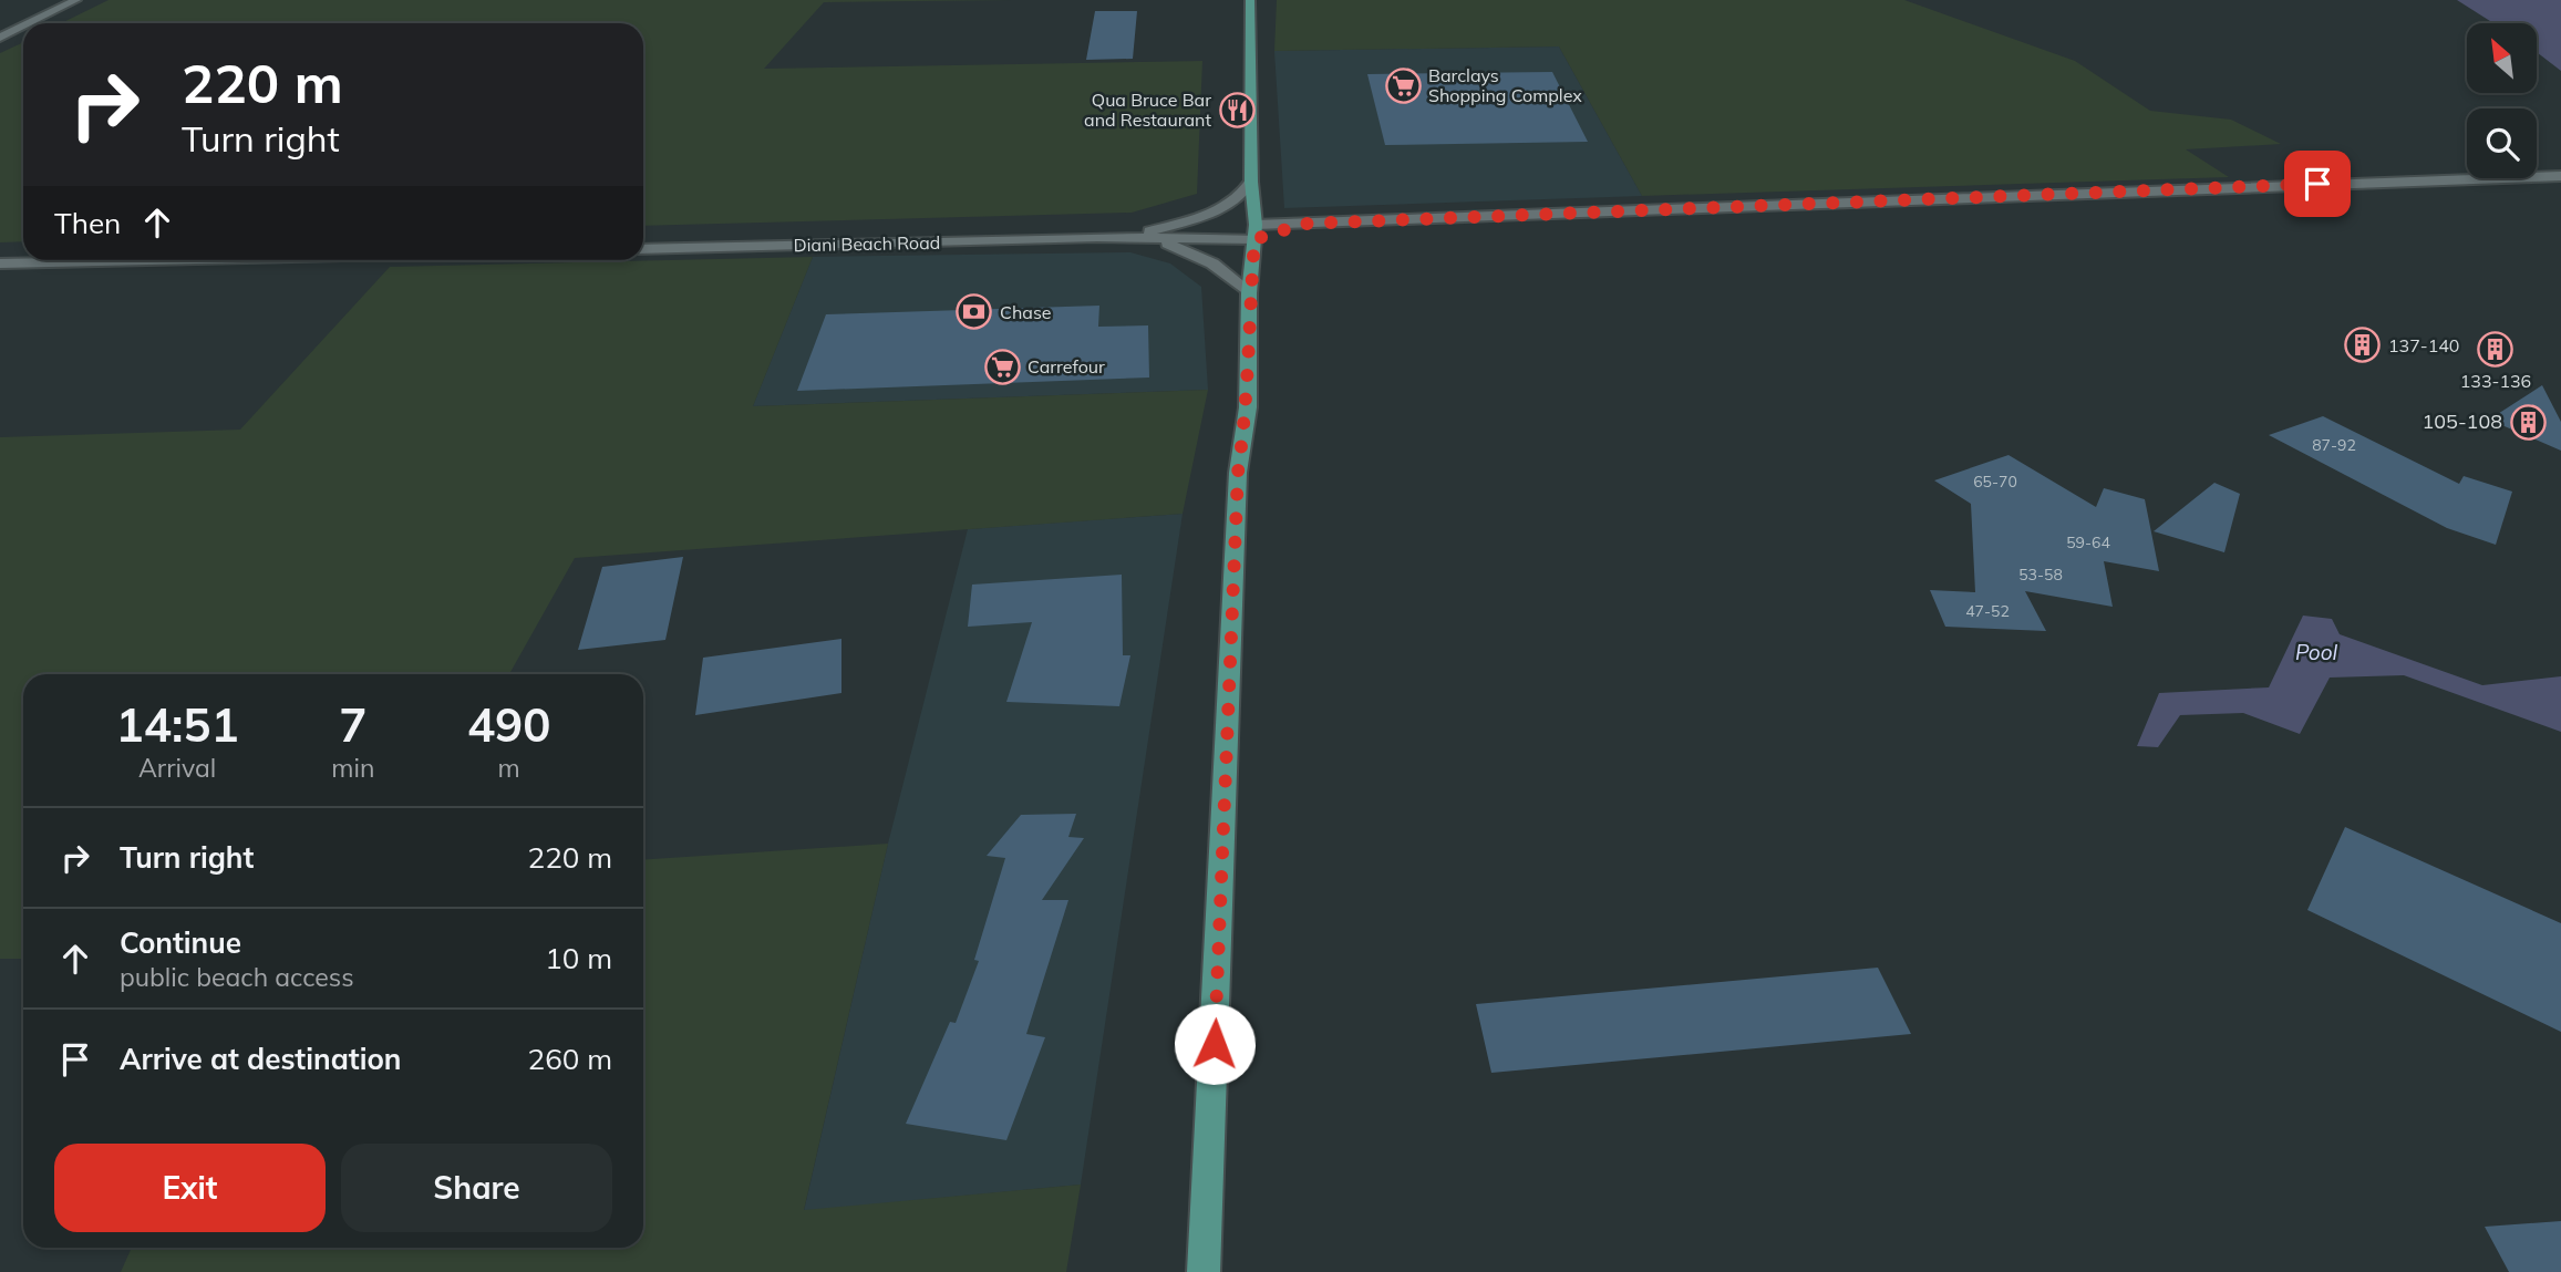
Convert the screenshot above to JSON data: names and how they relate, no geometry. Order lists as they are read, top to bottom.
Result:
{
  "streets": {
    "street": ["Diani Beach Road"]
  },
  "water": ["Pool"],
  "places": {
    "supermarket": ["Barclays Shopping Complex", "Carrefour"],
    "restaurant": ["Qua Bruce Bar and Restaurant"],
    "bank": ["Chase"],
    "building": ["137-140", "133-136", "105-108"]
  },
  "house_numbers": [
    "87-92",
    "65-70",
    "59-64",
    "53-58",
    "47-52"
  ],
  "north": "top left",
  "page": {
    "turn": ["220 m", "Turn right"],
    "then": "Then",
    "eta": [
      "14:51",
      "Arrival",
      "7",
      "min",
      "490",
      "m"
    ],
    "list": [
      {
        "name": "Turn right",
        "value": "220 m"
      },
      {
        "name": "Continue",
        "note": "public beach access",
        "value": "10 m"
      },
      {
        "name": "Arrive at destination",
        "value": "260 m"
      }
    ],
    "buttons": ["Exit", "Share"]
  }
}
